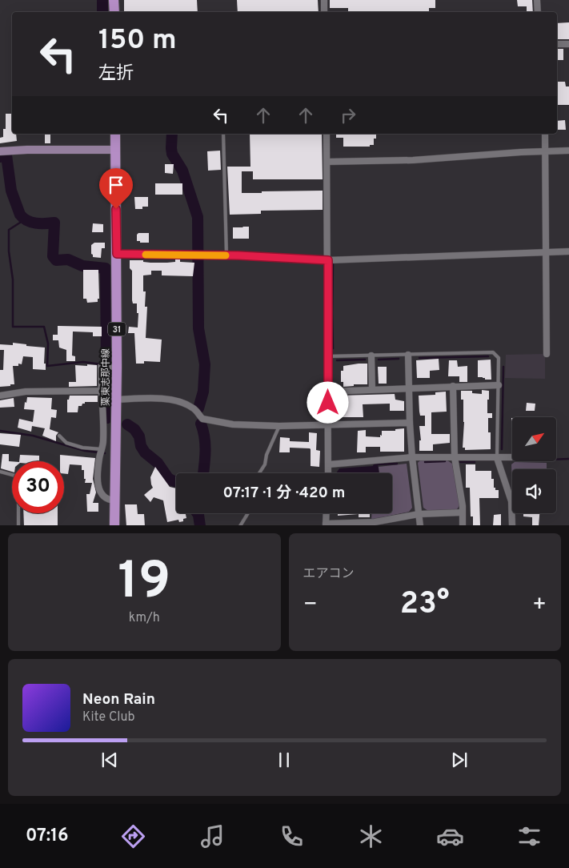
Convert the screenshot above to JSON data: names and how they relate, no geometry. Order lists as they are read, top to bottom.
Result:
{
  "streets": {
    "main road": ["31", "栗東志那中線"]
  },
  "north": "top right",
  "page": {
    "turn": ["150 m", "左折"],
    "limit": "30",
    "trip": "07:17 · 1 分 · 420 m",
    "tile": [
      ["19", "km/h"],
      "エアコン"
    ],
    "heat": ["−", "23°", "+"],
    "song": ["Neon Rain", "Kite Club"],
    "tabs": "07:16"
  }
}
